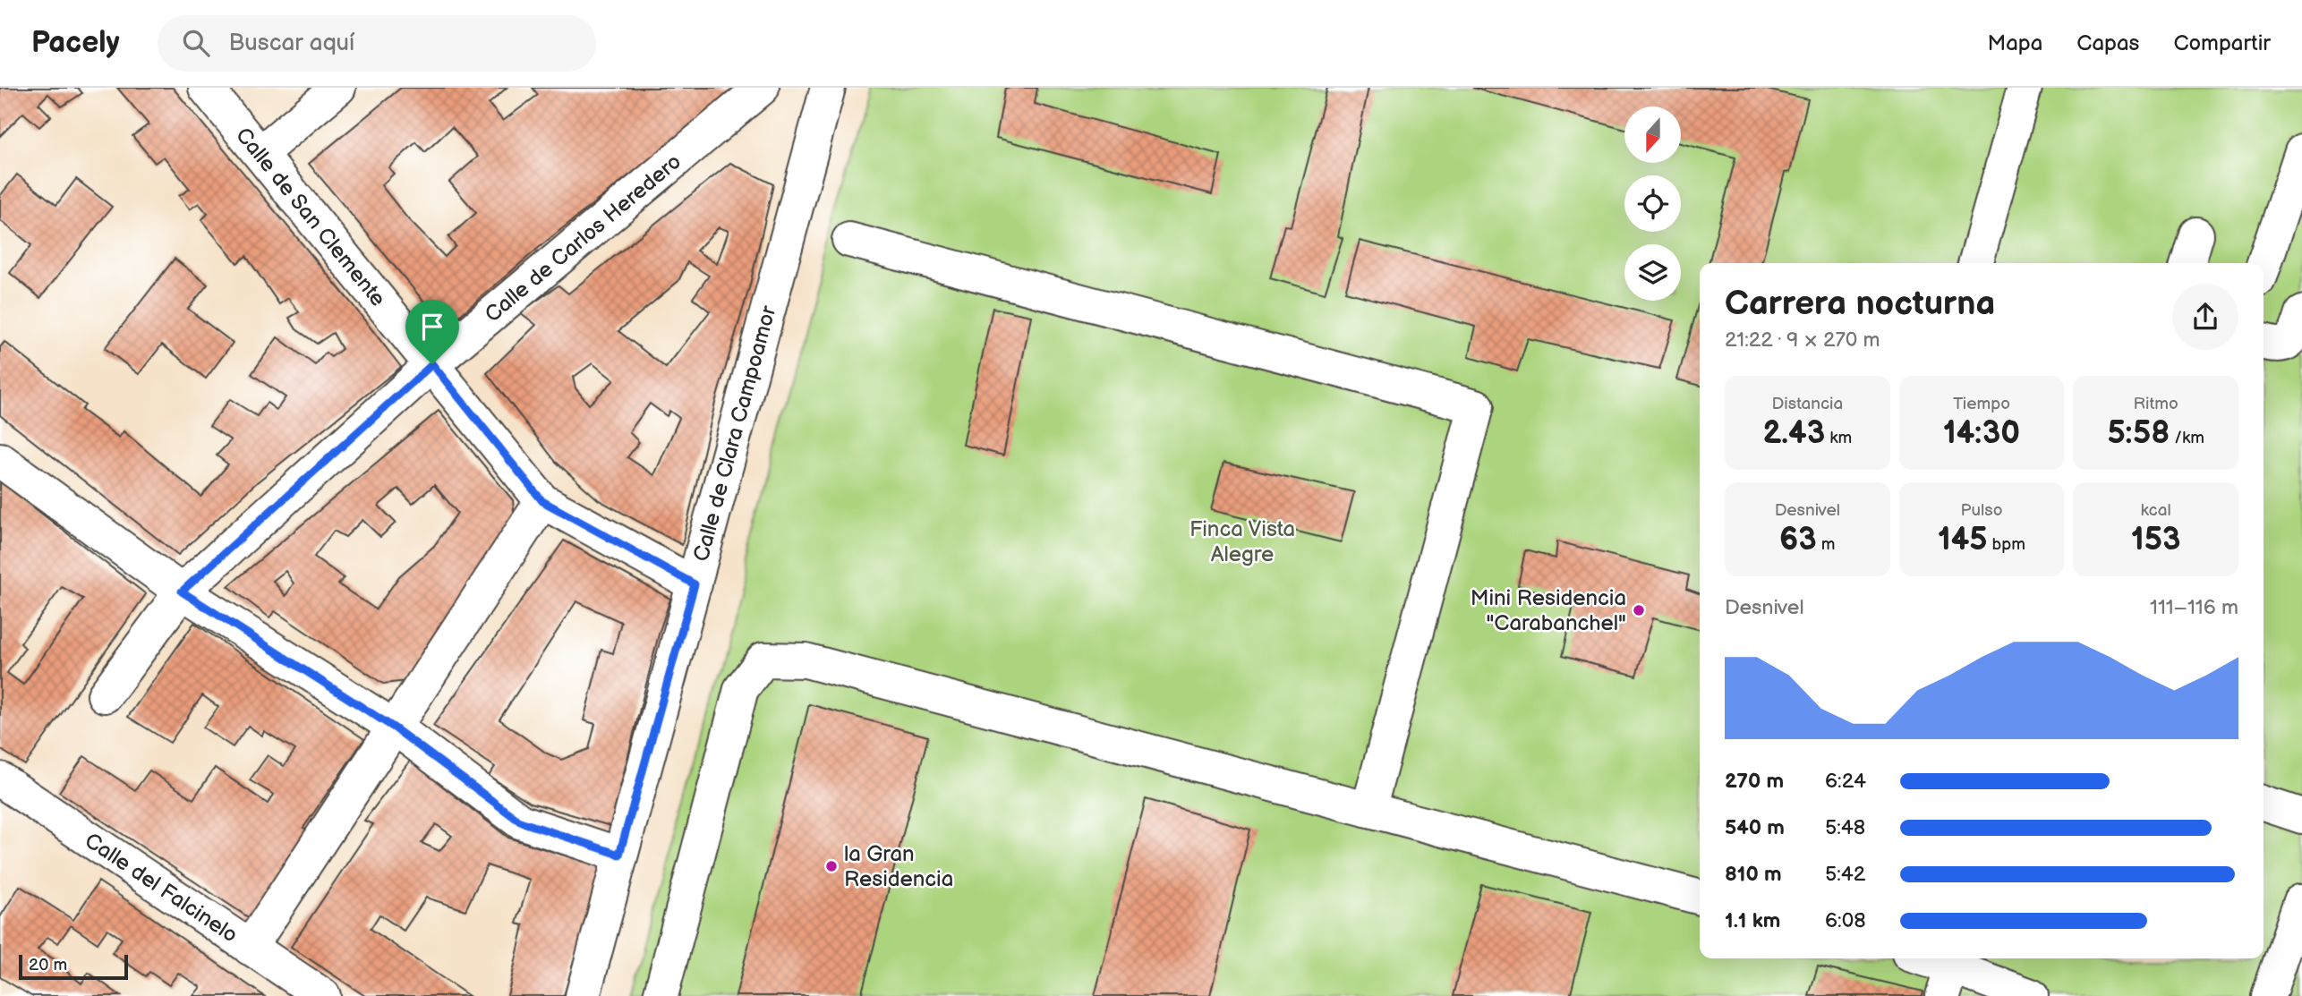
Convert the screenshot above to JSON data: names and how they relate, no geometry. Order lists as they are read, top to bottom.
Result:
{
  "streets": {
    "street": [
      "Calle de San Clemente",
      "Calle de Carlos Heredero",
      "Calle de Clara Campoamor",
      "Calle del Falcinelo"
    ]
  },
  "crossings": [
    ["Calle de San Clemente", "Calle de Carlos Heredero"],
    ["Calle de San Clemente", "Calle de Clara Campoamor"]
  ],
  "parks": ["Finca Vista Alegre"],
  "places": ["Mini Residencia \"Carabanchel\"", "la Gran Residencia"],
  "scale_bar": "20 m",
  "north": "bottom",
  "page": {
    "header": "Pacely",
    "search": "Buscar aquí",
    "nav": ["Mapa", "Capas", "Compartir"],
    "heading": ["Carrera nocturna", "21:22 · 9 × 270 m"],
    "stats": [
      ["Distancia", "2.43 km"],
      ["Tiempo", "14:30"],
      ["Ritmo", "5:58 /km"],
      ["Desnivel", "63 m"],
      ["Pulso", "145 bpm"],
      ["kcal", "153"]
    ],
    "chart": ["Desnivel", "111–116 m"],
    "list": [
      {
        "name": "270 m",
        "note": "6:24"
      },
      {
        "name": "540 m",
        "note": "5:48"
      },
      {
        "name": "810 m",
        "note": "5:42"
      },
      {
        "name": "1.1 km",
        "note": "6:08"
      }
    ],
    "scale": "20 m"
  }
}
